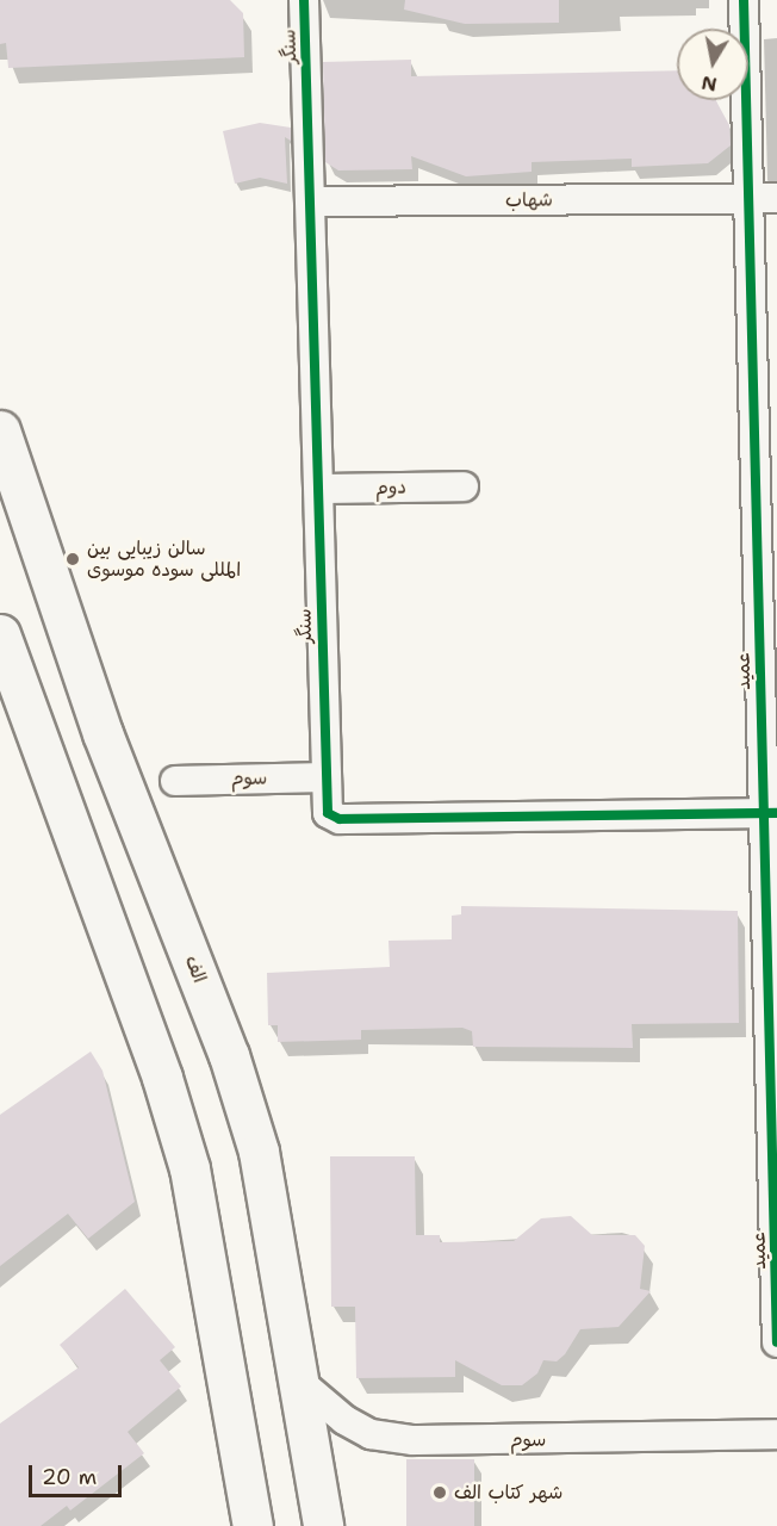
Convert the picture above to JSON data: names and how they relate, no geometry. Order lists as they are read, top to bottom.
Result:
{
  "streets": {
    "main road": ["الف"],
    "street": [
      "سنگر",
      "شهاب",
      "دوم",
      "عمید",
      "سوم"
    ]
  },
  "crossings": [
    ["سنگر", "شهاب"],
    ["سنگر", "دوم"],
    ["سنگر", "عمید"],
    ["سنگر", "سوم"],
    ["شهاب", "عمید"],
    ["سوم", "الف"]
  ],
  "places": ["سالن زیبایی بین المللی سوده موسوی", "شهر کتاب الف"],
  "scale_bar": "20 m",
  "north": "bottom"
}
